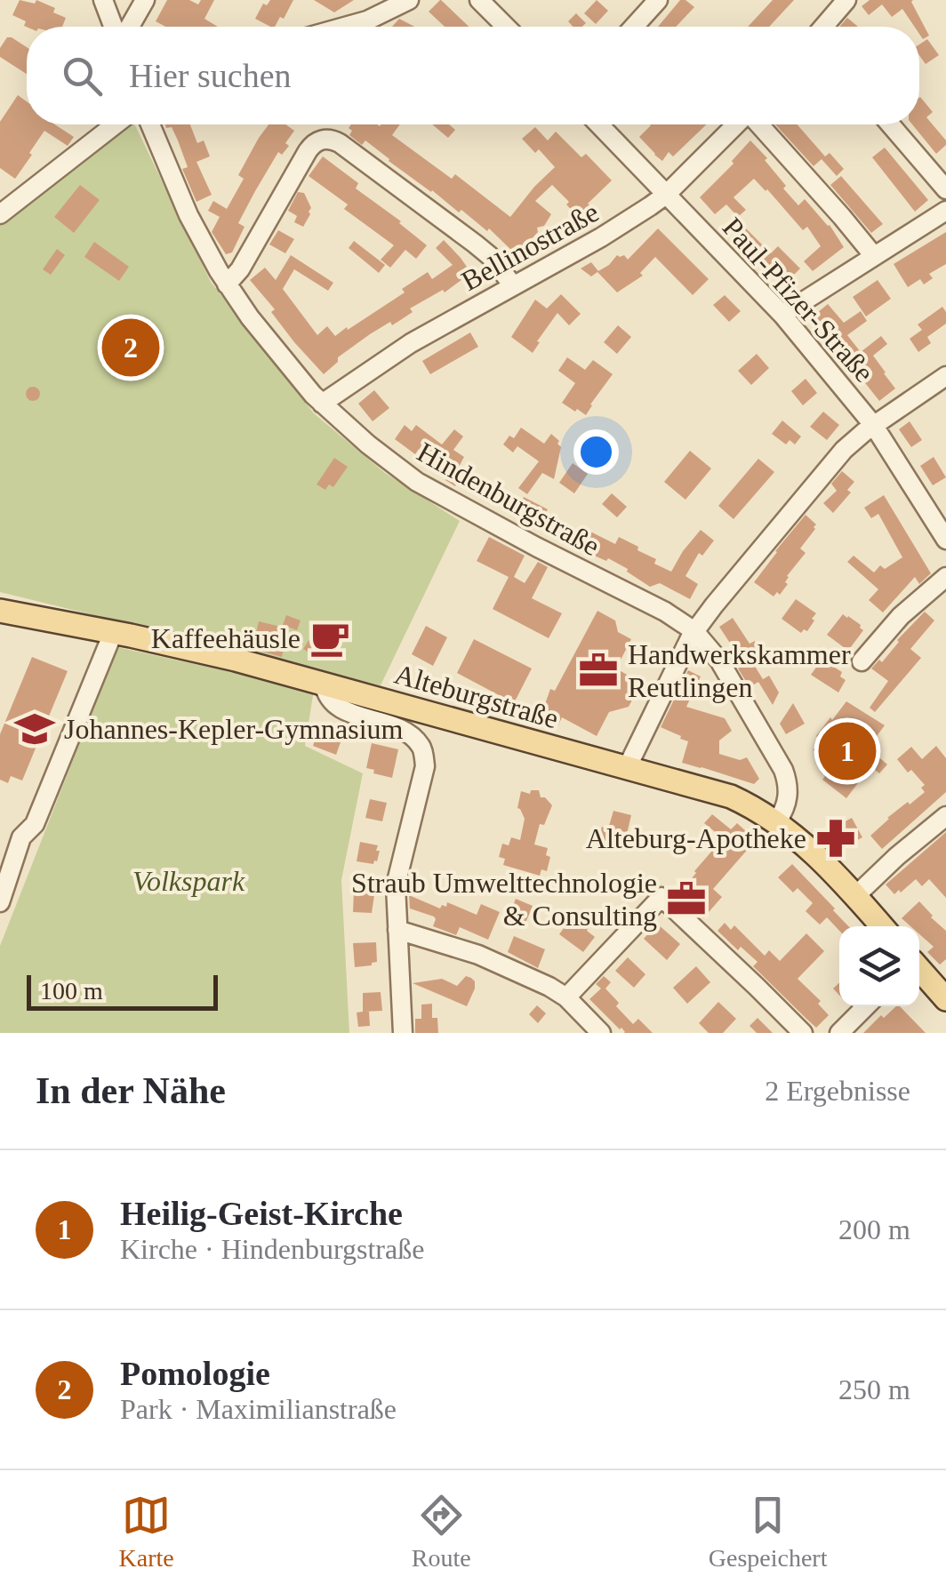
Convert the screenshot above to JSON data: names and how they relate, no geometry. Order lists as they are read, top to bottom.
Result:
{
  "streets": {
    "main road": ["Alteburgstraße"],
    "street": ["Bellinostraße", "Paul-Pfizer-Straße", "Hindenburgstraße"]
  },
  "crossings": [
    ["Bellinostraße", "Paul-Pfizer-Straße"],
    ["Bellinostraße", "Hindenburgstraße"],
    ["Hindenburgstraße", "Alteburgstraße"]
  ],
  "parks": ["Volkspark"],
  "places": {
    "cafe": ["Kaffeehäusle"],
    "office": ["Handwerkskammer Reutlingen", "Straub Umwelttechnologie & Consulting"],
    "school or university": ["Johannes-Kepler-Gymnasium"],
    "pharmacy": ["Alteburg-Apotheke"]
  },
  "scale_bar": "100 m",
  "page": {
    "search": "Hier suchen",
    "pins": ["2", "1"],
    "scale": "100 m",
    "heading": ["In der Nähe", "2 Ergebnisse"],
    "list": [
      {
        "mark": "1",
        "name": "Heilig-Geist-Kirche",
        "note": "Kirche · Hindenburgstraße",
        "value": "200 m"
      },
      {
        "mark": "2",
        "name": "Pomologie",
        "note": "Park · Maximilianstraße",
        "value": "250 m"
      }
    ],
    "nav": ["Karte", "Route", "Gespeichert"]
  }
}
